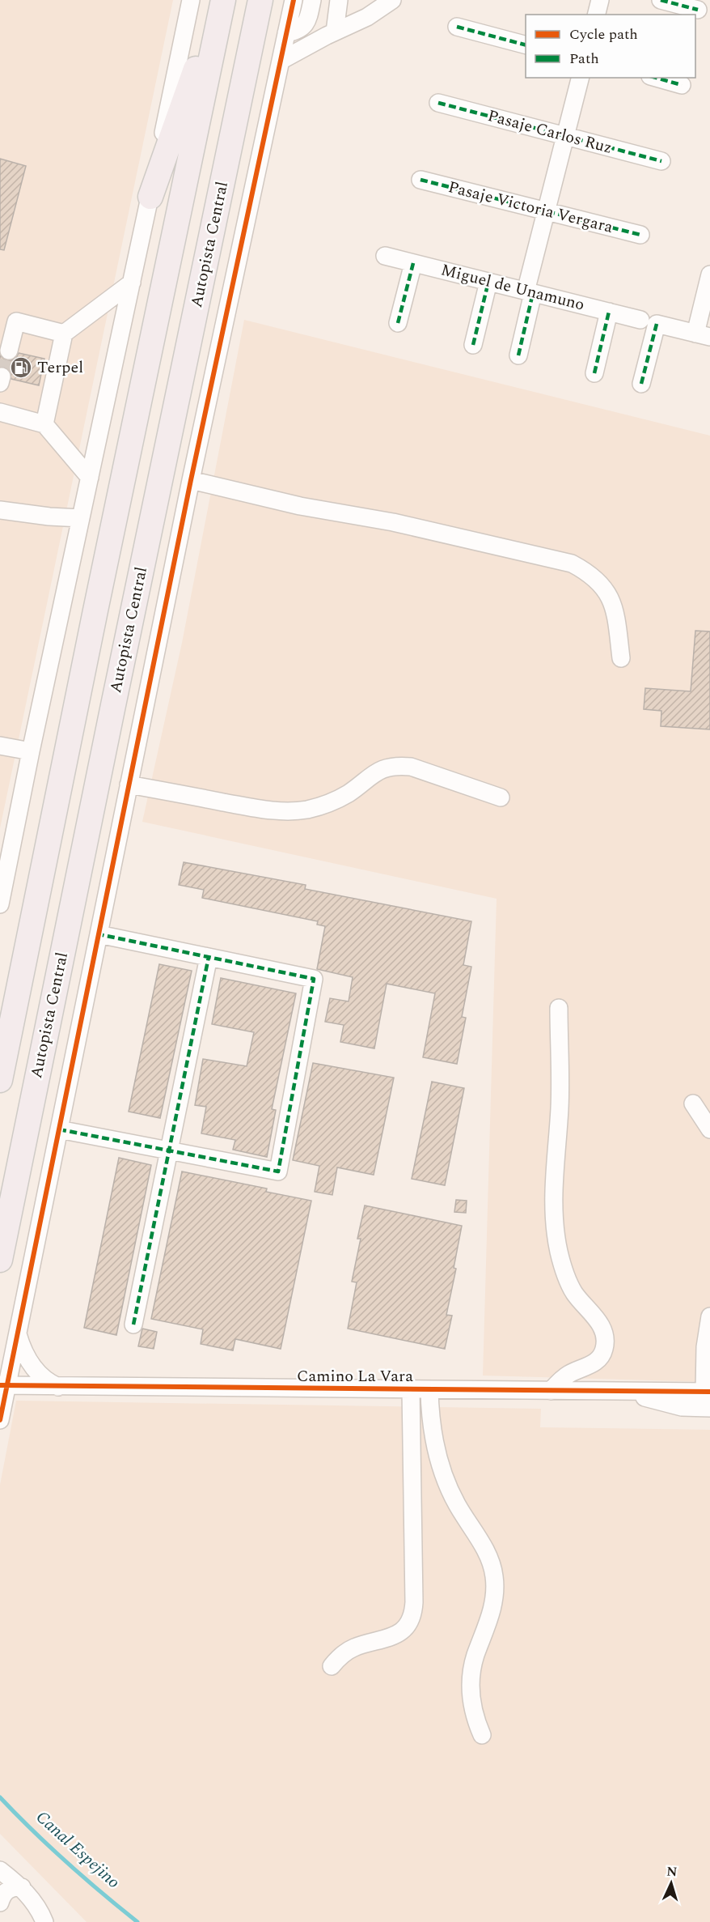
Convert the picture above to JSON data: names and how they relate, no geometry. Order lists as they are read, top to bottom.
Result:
{
  "streets": {
    "highway": ["Autopista Central"],
    "street": [
      "Pasaje Carlos Ruz",
      "Pasaje Victoria Vergara",
      "Miguel de Unamuno",
      "Camino La Vara"
    ]
  },
  "water": ["Canal Espejino"],
  "places": {
    "fuel station": ["Terpel"]
  },
  "legend": ["Cycle path", "Path"],
  "north": "top"
}
